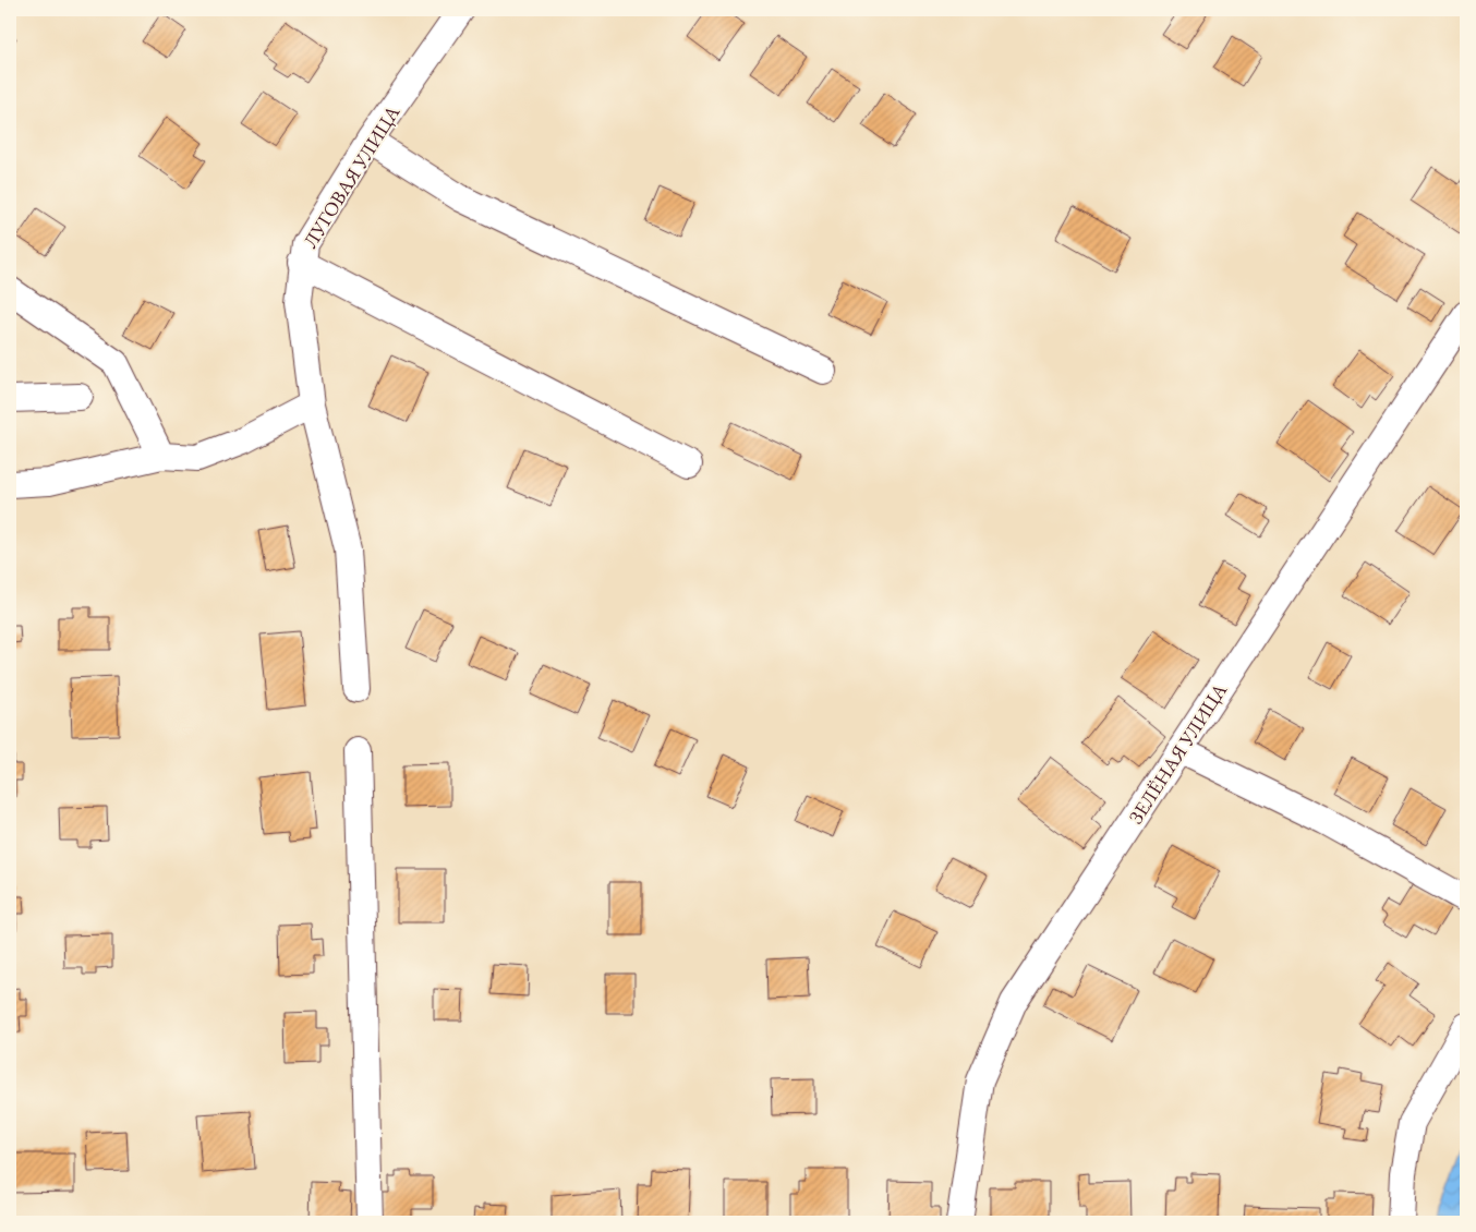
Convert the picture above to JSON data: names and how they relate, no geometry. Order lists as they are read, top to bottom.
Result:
{
  "streets": {
    "street": ["ЛУГОВАЯ УЛИЦА", "ЗЕЛЁНАЯ УЛИЦА"]
  }
}
